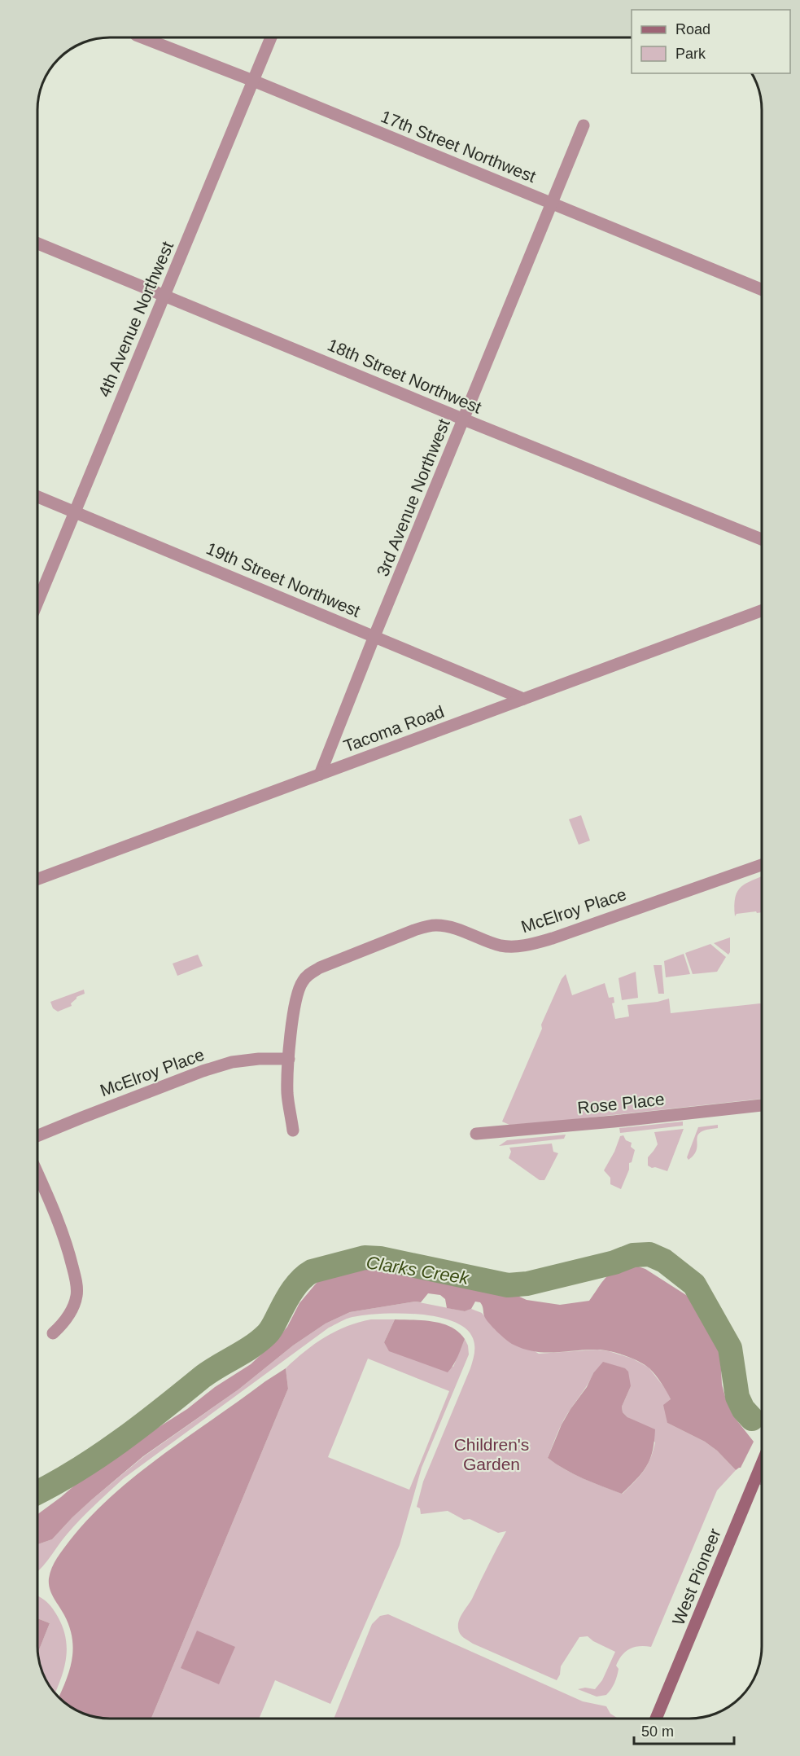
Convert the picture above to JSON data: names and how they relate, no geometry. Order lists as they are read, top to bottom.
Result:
{
  "streets": {
    "main road": ["West Pioneer"],
    "street": [
      "17th Street Northwest",
      "4th Avenue Northwest",
      "18th Street Northwest",
      "3rd Avenue Northwest",
      "19th Street Northwest",
      "Tacoma Road",
      "McElroy Place",
      "Rose Place"
    ]
  },
  "crossings": [
    ["17th Street Northwest", "4th Avenue Northwest"],
    ["17th Street Northwest", "3rd Avenue Northwest"],
    ["4th Avenue Northwest", "18th Street Northwest"],
    ["4th Avenue Northwest", "19th Street Northwest"],
    ["18th Street Northwest", "3rd Avenue Northwest"],
    ["3rd Avenue Northwest", "19th Street Northwest"],
    ["3rd Avenue Northwest", "Tacoma Road"],
    ["19th Street Northwest", "Tacoma Road"]
  ],
  "water": ["Clarks Creek"],
  "parks": ["Children's Garden"],
  "legend": ["Road", "Park"],
  "scale_bar": "50 m"
}
